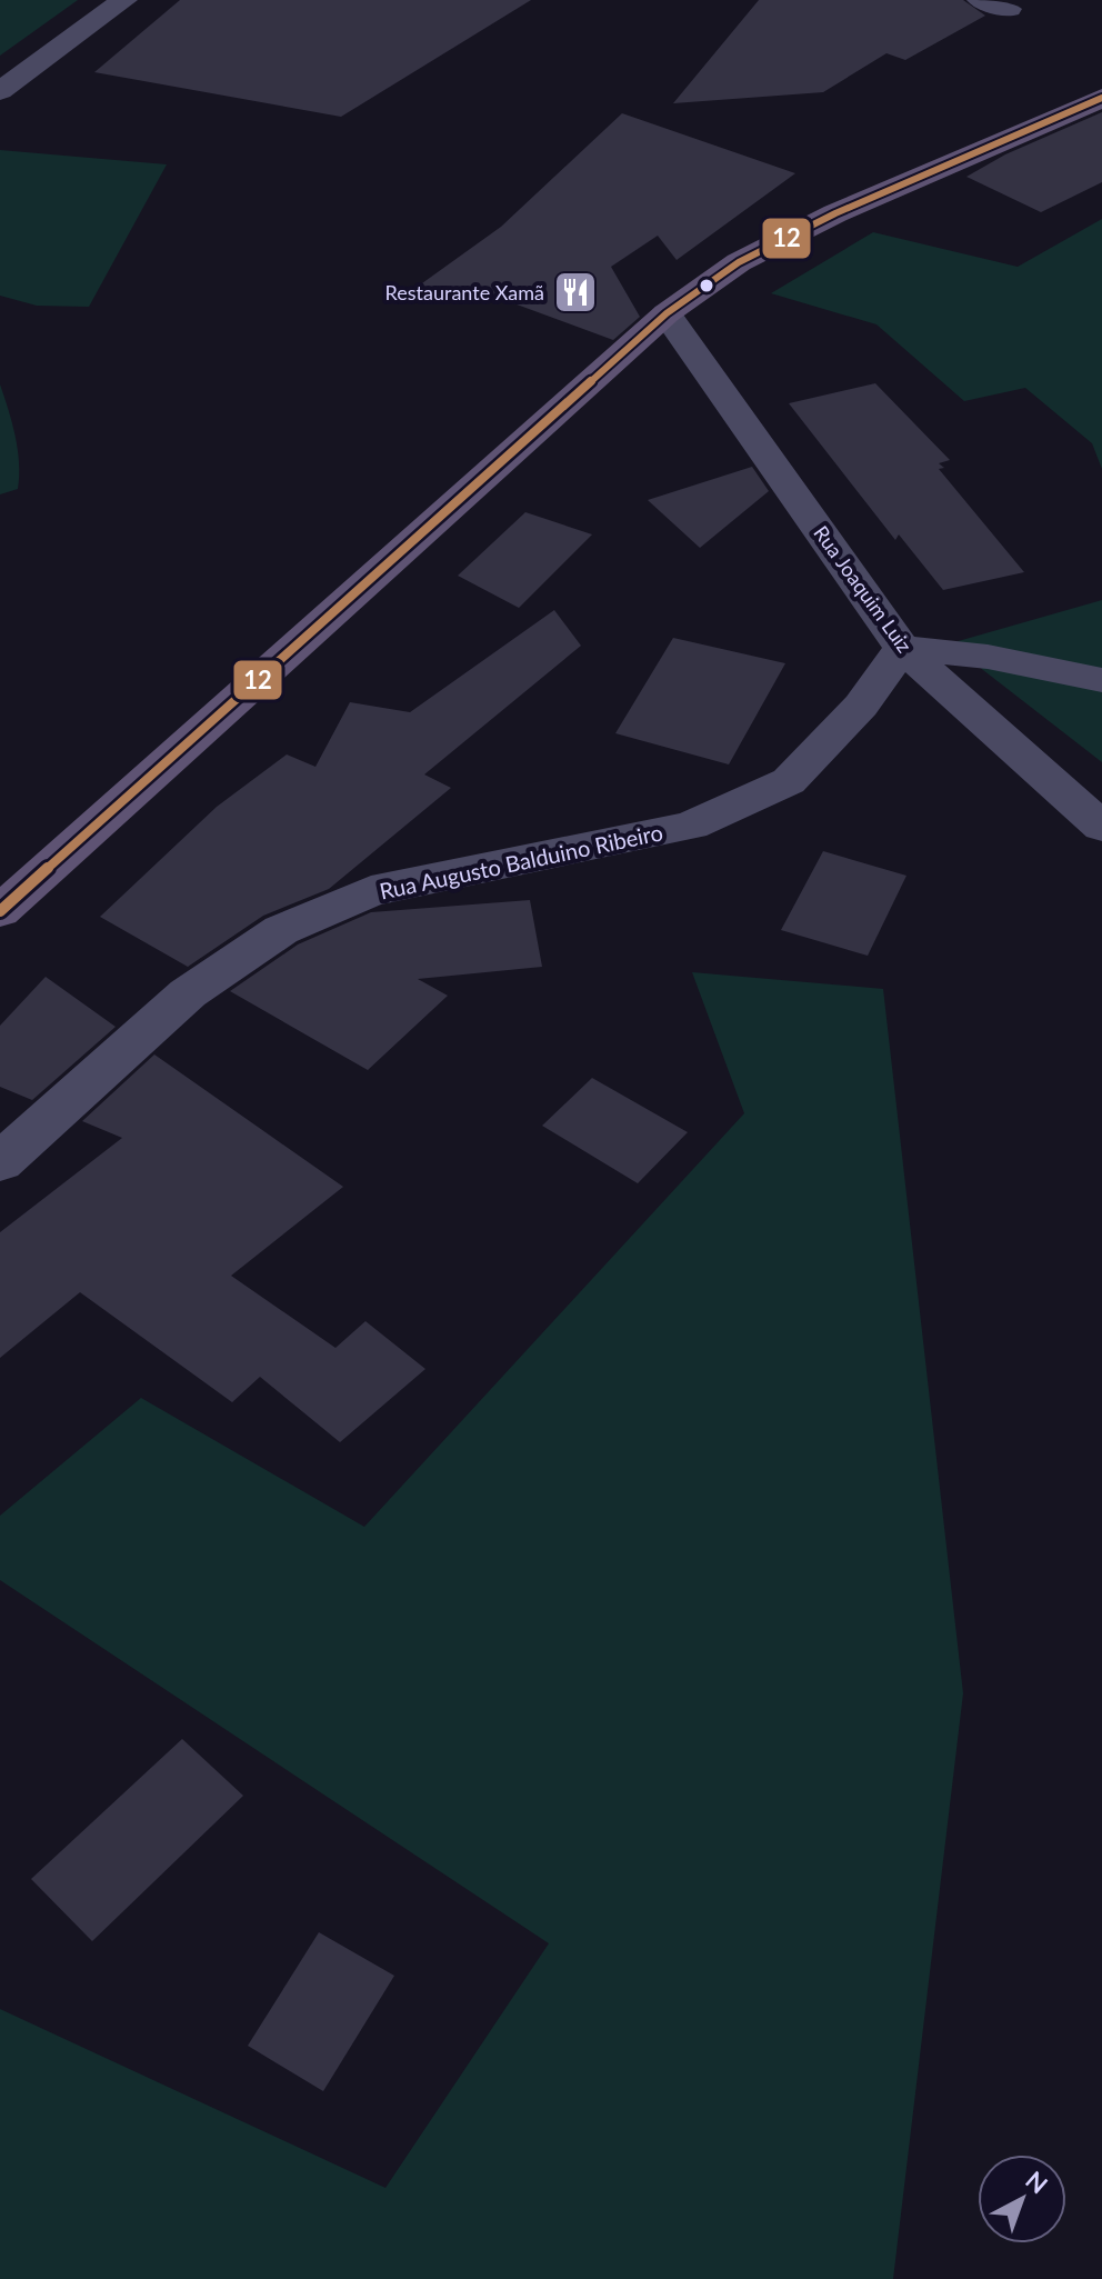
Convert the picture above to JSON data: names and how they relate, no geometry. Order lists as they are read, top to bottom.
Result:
{
  "streets": {
    "street": ["Rua Joaquim Luiz", "Rua Augusto Balduino Ribeiro"]
  },
  "crossings": [
    ["Rua Joaquim Luiz", "Rua Augusto Balduino Ribeiro"]
  ],
  "places": {
    "restaurant": ["Restaurante Xamã"]
  },
  "lines": ["transit line 12"],
  "north": "top right"
}
